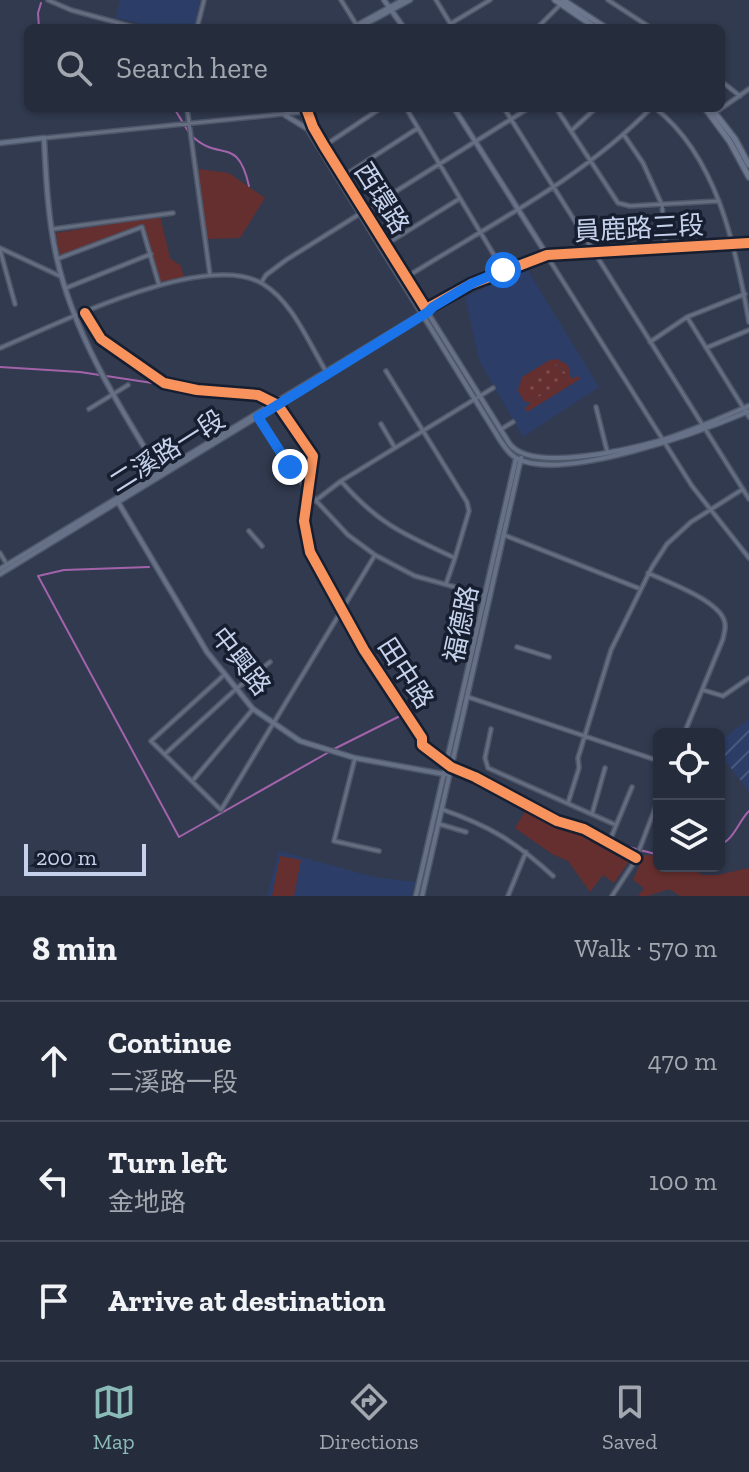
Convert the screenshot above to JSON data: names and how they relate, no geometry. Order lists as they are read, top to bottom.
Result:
{
  "streets": {
    "street": [
      "西環路",
      "員鹿路三段",
      "二溪路一段",
      "福德路",
      "中興路",
      "田中路"
    ]
  },
  "crossings": [
    ["西環路", "二溪路一段"],
    ["西環路", "福德路"],
    ["員鹿路三段", "二溪路一段"],
    ["二溪路一段", "中興路"],
    ["二溪路一段", "田中路"],
    ["福德路", "中興路"],
    ["福德路", "田中路"]
  ],
  "scale_bar": "200 m",
  "page": {
    "search": "Search here",
    "scale": "200 m",
    "heading": ["8 min", "Walk · 570 m"],
    "list": [
      ["Continue", "二溪路一段", "470 m"],
      ["Turn left", "金地路", "100 m"],
      "Arrive at destination"
    ],
    "nav": ["Map", "Directions", "Saved"]
  }
}
